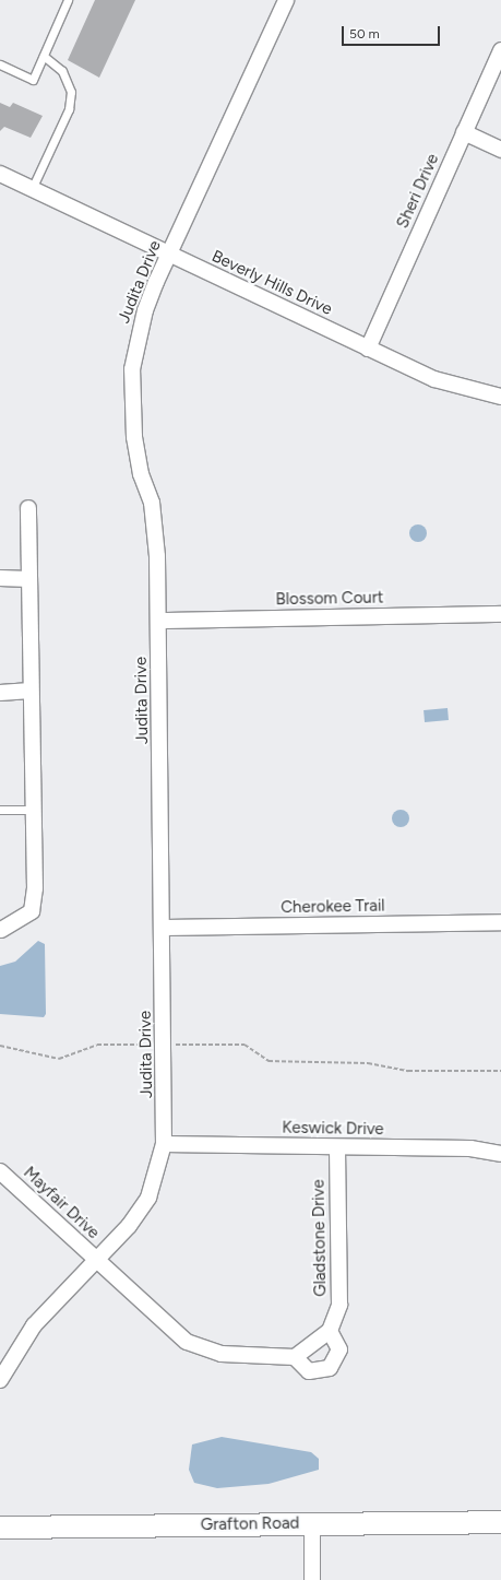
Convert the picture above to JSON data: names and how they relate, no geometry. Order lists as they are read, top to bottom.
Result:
{
  "streets": {
    "street": [
      "Sheri Drive",
      "Judita Drive",
      "Beverly Hills Drive",
      "Blossom Court",
      "Cherokee Trail",
      "Keswick Drive",
      "Mayfair Drive",
      "Gladstone Drive",
      "Grafton Road"
    ]
  },
  "crossings": [
    ["Sheri Drive", "Beverly Hills Drive"],
    ["Judita Drive", "Beverly Hills Drive"],
    ["Judita Drive", "Blossom Court"],
    ["Judita Drive", "Cherokee Trail"],
    ["Judita Drive", "Keswick Drive"],
    ["Judita Drive", "Mayfair Drive"],
    ["Keswick Drive", "Gladstone Drive"]
  ],
  "scale_bar": "50 m"
}
